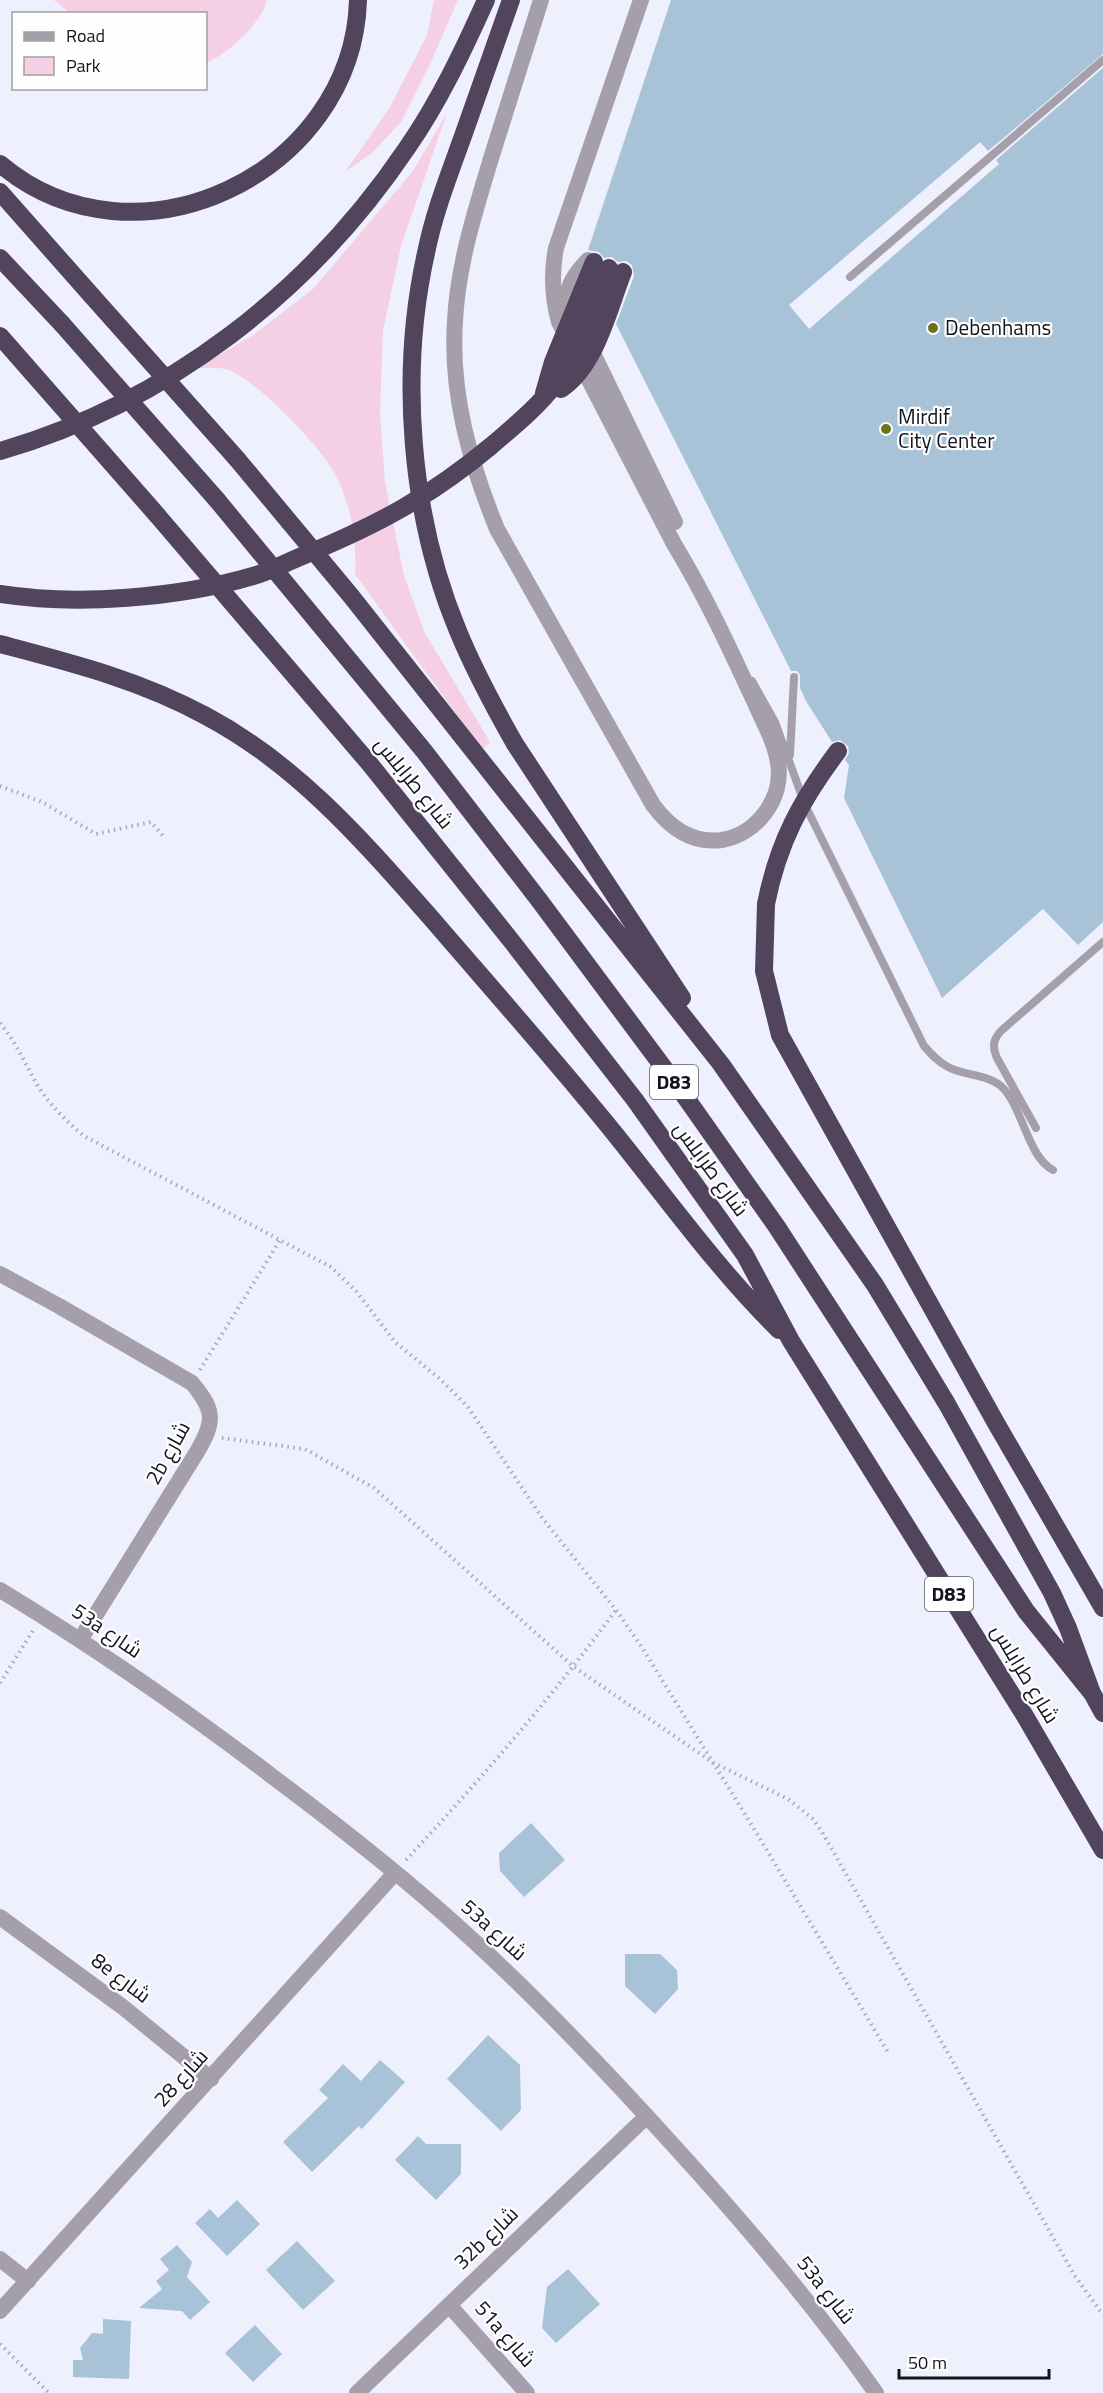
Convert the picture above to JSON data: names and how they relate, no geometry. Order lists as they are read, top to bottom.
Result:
{
  "streets": {
    "highway": ["شارع طرابلس", "D83"],
    "street": [
      "2b شارع",
      "53a شارع",
      "8e شارع",
      "شارع 28",
      "32b شارع",
      "51a شارع"
    ]
  },
  "crossings": [
    ["2b شارع", "53a شارع"],
    ["53a شارع", "شارع 28"],
    ["53a شارع", "32b شارع"],
    ["8e شارع", "شارع 28"],
    ["32b شارع", "51a شارع"]
  ],
  "places": ["Debenhams", "Mirdif City Center"],
  "legend": ["Road", "Park"],
  "scale_bar": "50 m"
}
